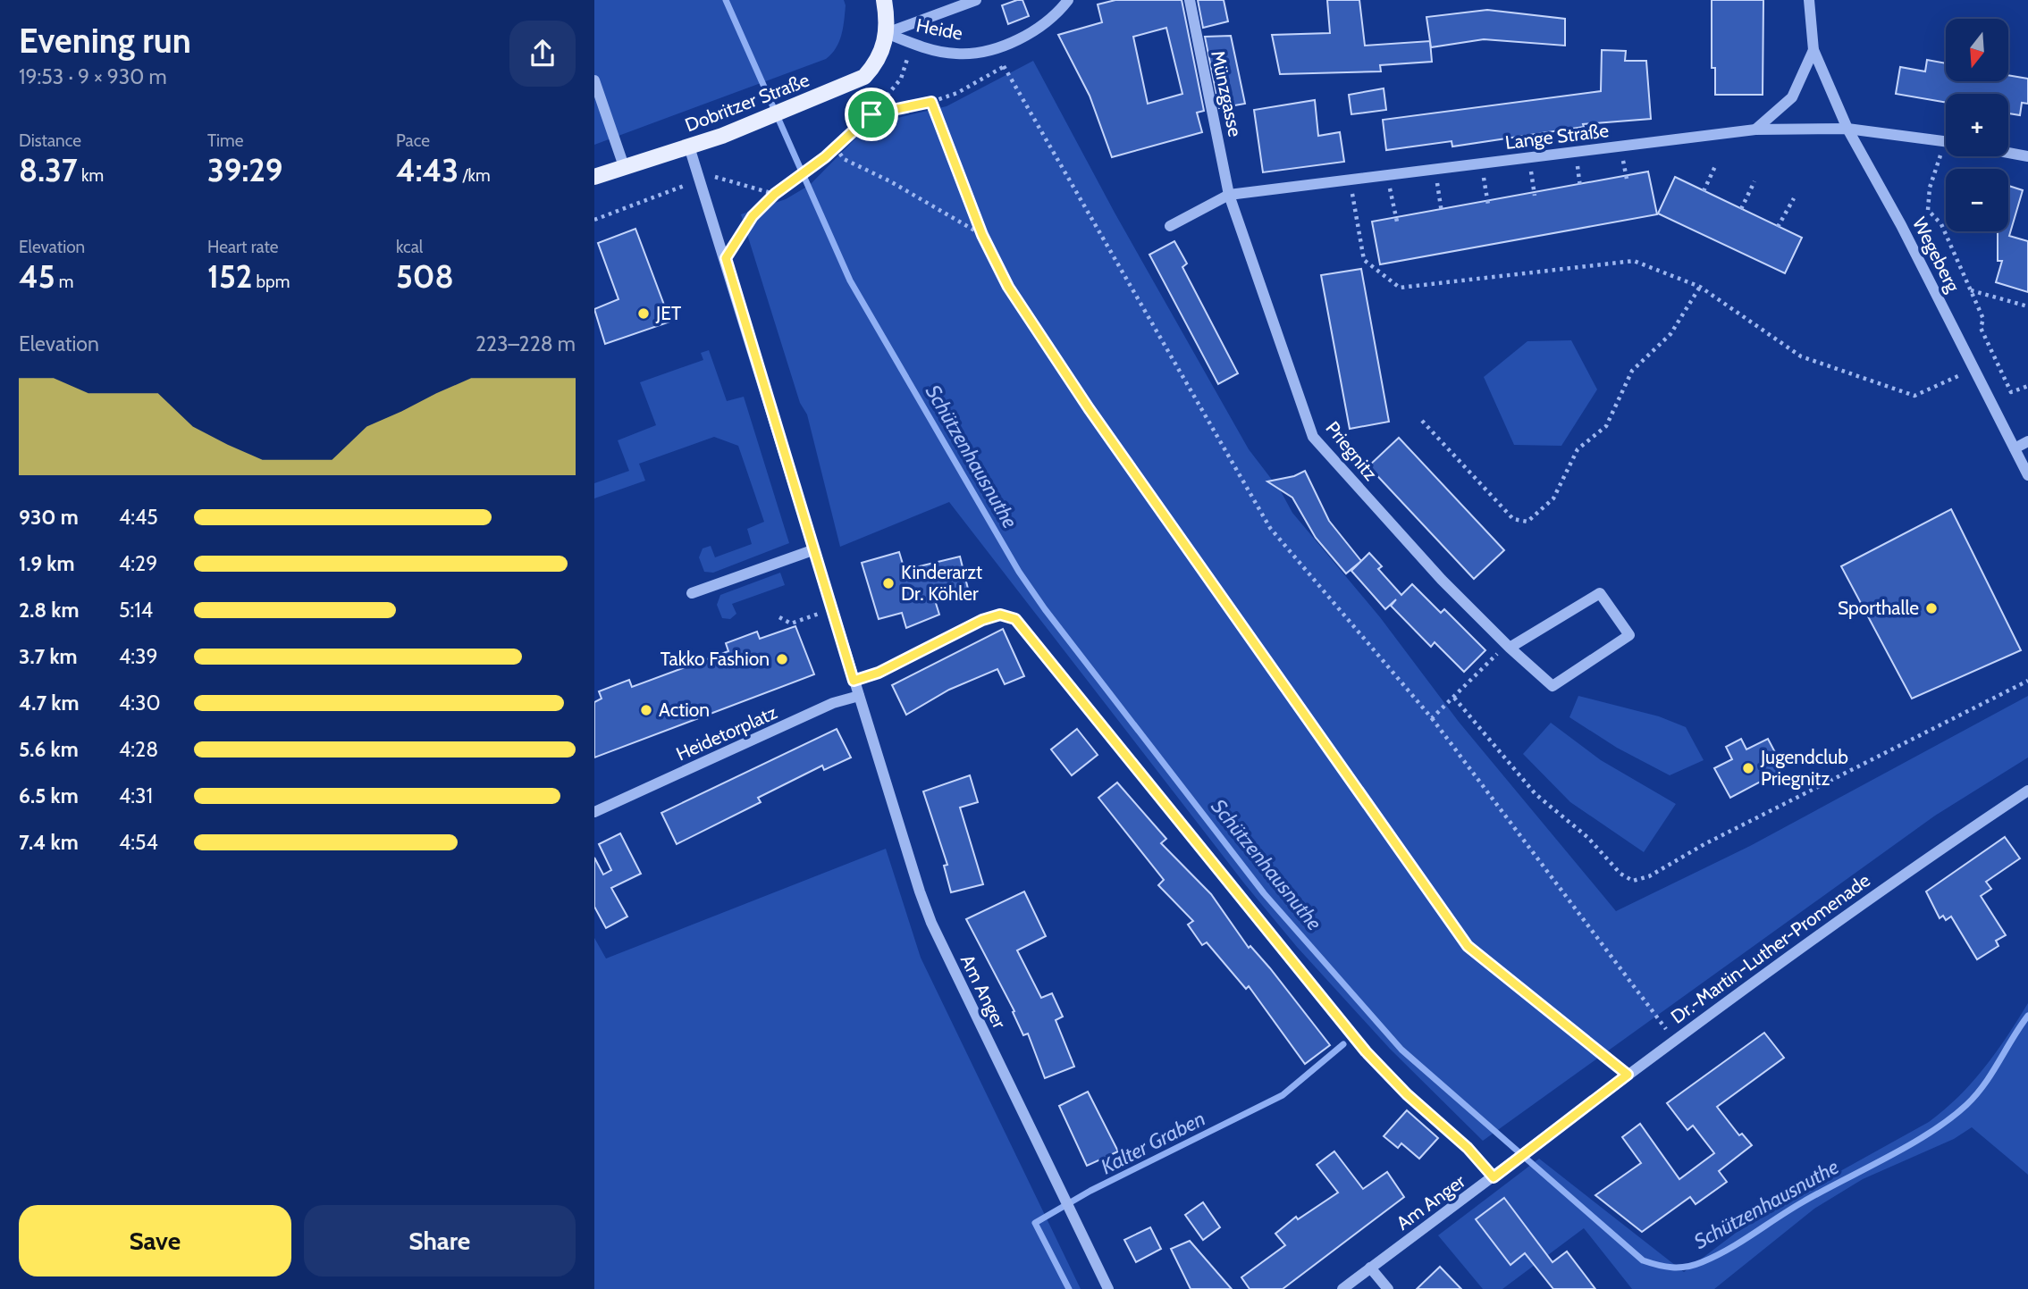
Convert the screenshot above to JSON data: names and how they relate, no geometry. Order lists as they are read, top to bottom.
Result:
{
  "streets": {
    "main road": ["Dobritzer Straße"],
    "street": [
      "Heide",
      "Münzgasse",
      "Lange Straße",
      "Wegeberg",
      "Priegnitz",
      "Heidetorplatz",
      "Dr.-Martin-Luther-Promenade",
      "Am Anger"
    ]
  },
  "crossings": [
    ["Heide", "Dobritzer Straße"],
    ["Münzgasse", "Lange Straße"],
    ["Münzgasse", "Priegnitz"],
    ["Lange Straße", "Wegeberg"],
    ["Lange Straße", "Priegnitz"],
    ["Heidetorplatz", "Am Anger"],
    ["Dr.-Martin-Luther-Promenade", "Am Anger"]
  ],
  "water": ["Schützenhausnuthe", "Kalter Graben"],
  "places": [
    "JET",
    "Kinderarzt Dr. Köhler",
    "Sporthalle",
    "Takko Fashion",
    "Action",
    "Jugendclub Priegnitz"
  ],
  "north": "bottom",
  "page": {
    "heading": ["Evening run", "19:53 · 9 × 930 m"],
    "map_buttons": ["+", "−"],
    "stats": [
      ["Distance", "8.37 km"],
      ["Time", "39:29"],
      ["Pace", "4:43 /km"],
      ["Elevation", "45 m"],
      ["Heart rate", "152 bpm"],
      ["kcal", "508"]
    ],
    "chart": ["Elevation", "223–228 m"],
    "list": [
      {
        "name": "930 m",
        "note": "4:45"
      },
      {
        "name": "1.9 km",
        "note": "4:29"
      },
      {
        "name": "2.8 km",
        "note": "5:14"
      },
      {
        "name": "3.7 km",
        "note": "4:39"
      },
      {
        "name": "4.7 km",
        "note": "4:30"
      },
      {
        "name": "5.6 km",
        "note": "4:28"
      },
      {
        "name": "6.5 km",
        "note": "4:31"
      },
      {
        "name": "7.4 km",
        "note": "4:54"
      }
    ],
    "buttons": ["Save", "Share"]
  }
}
